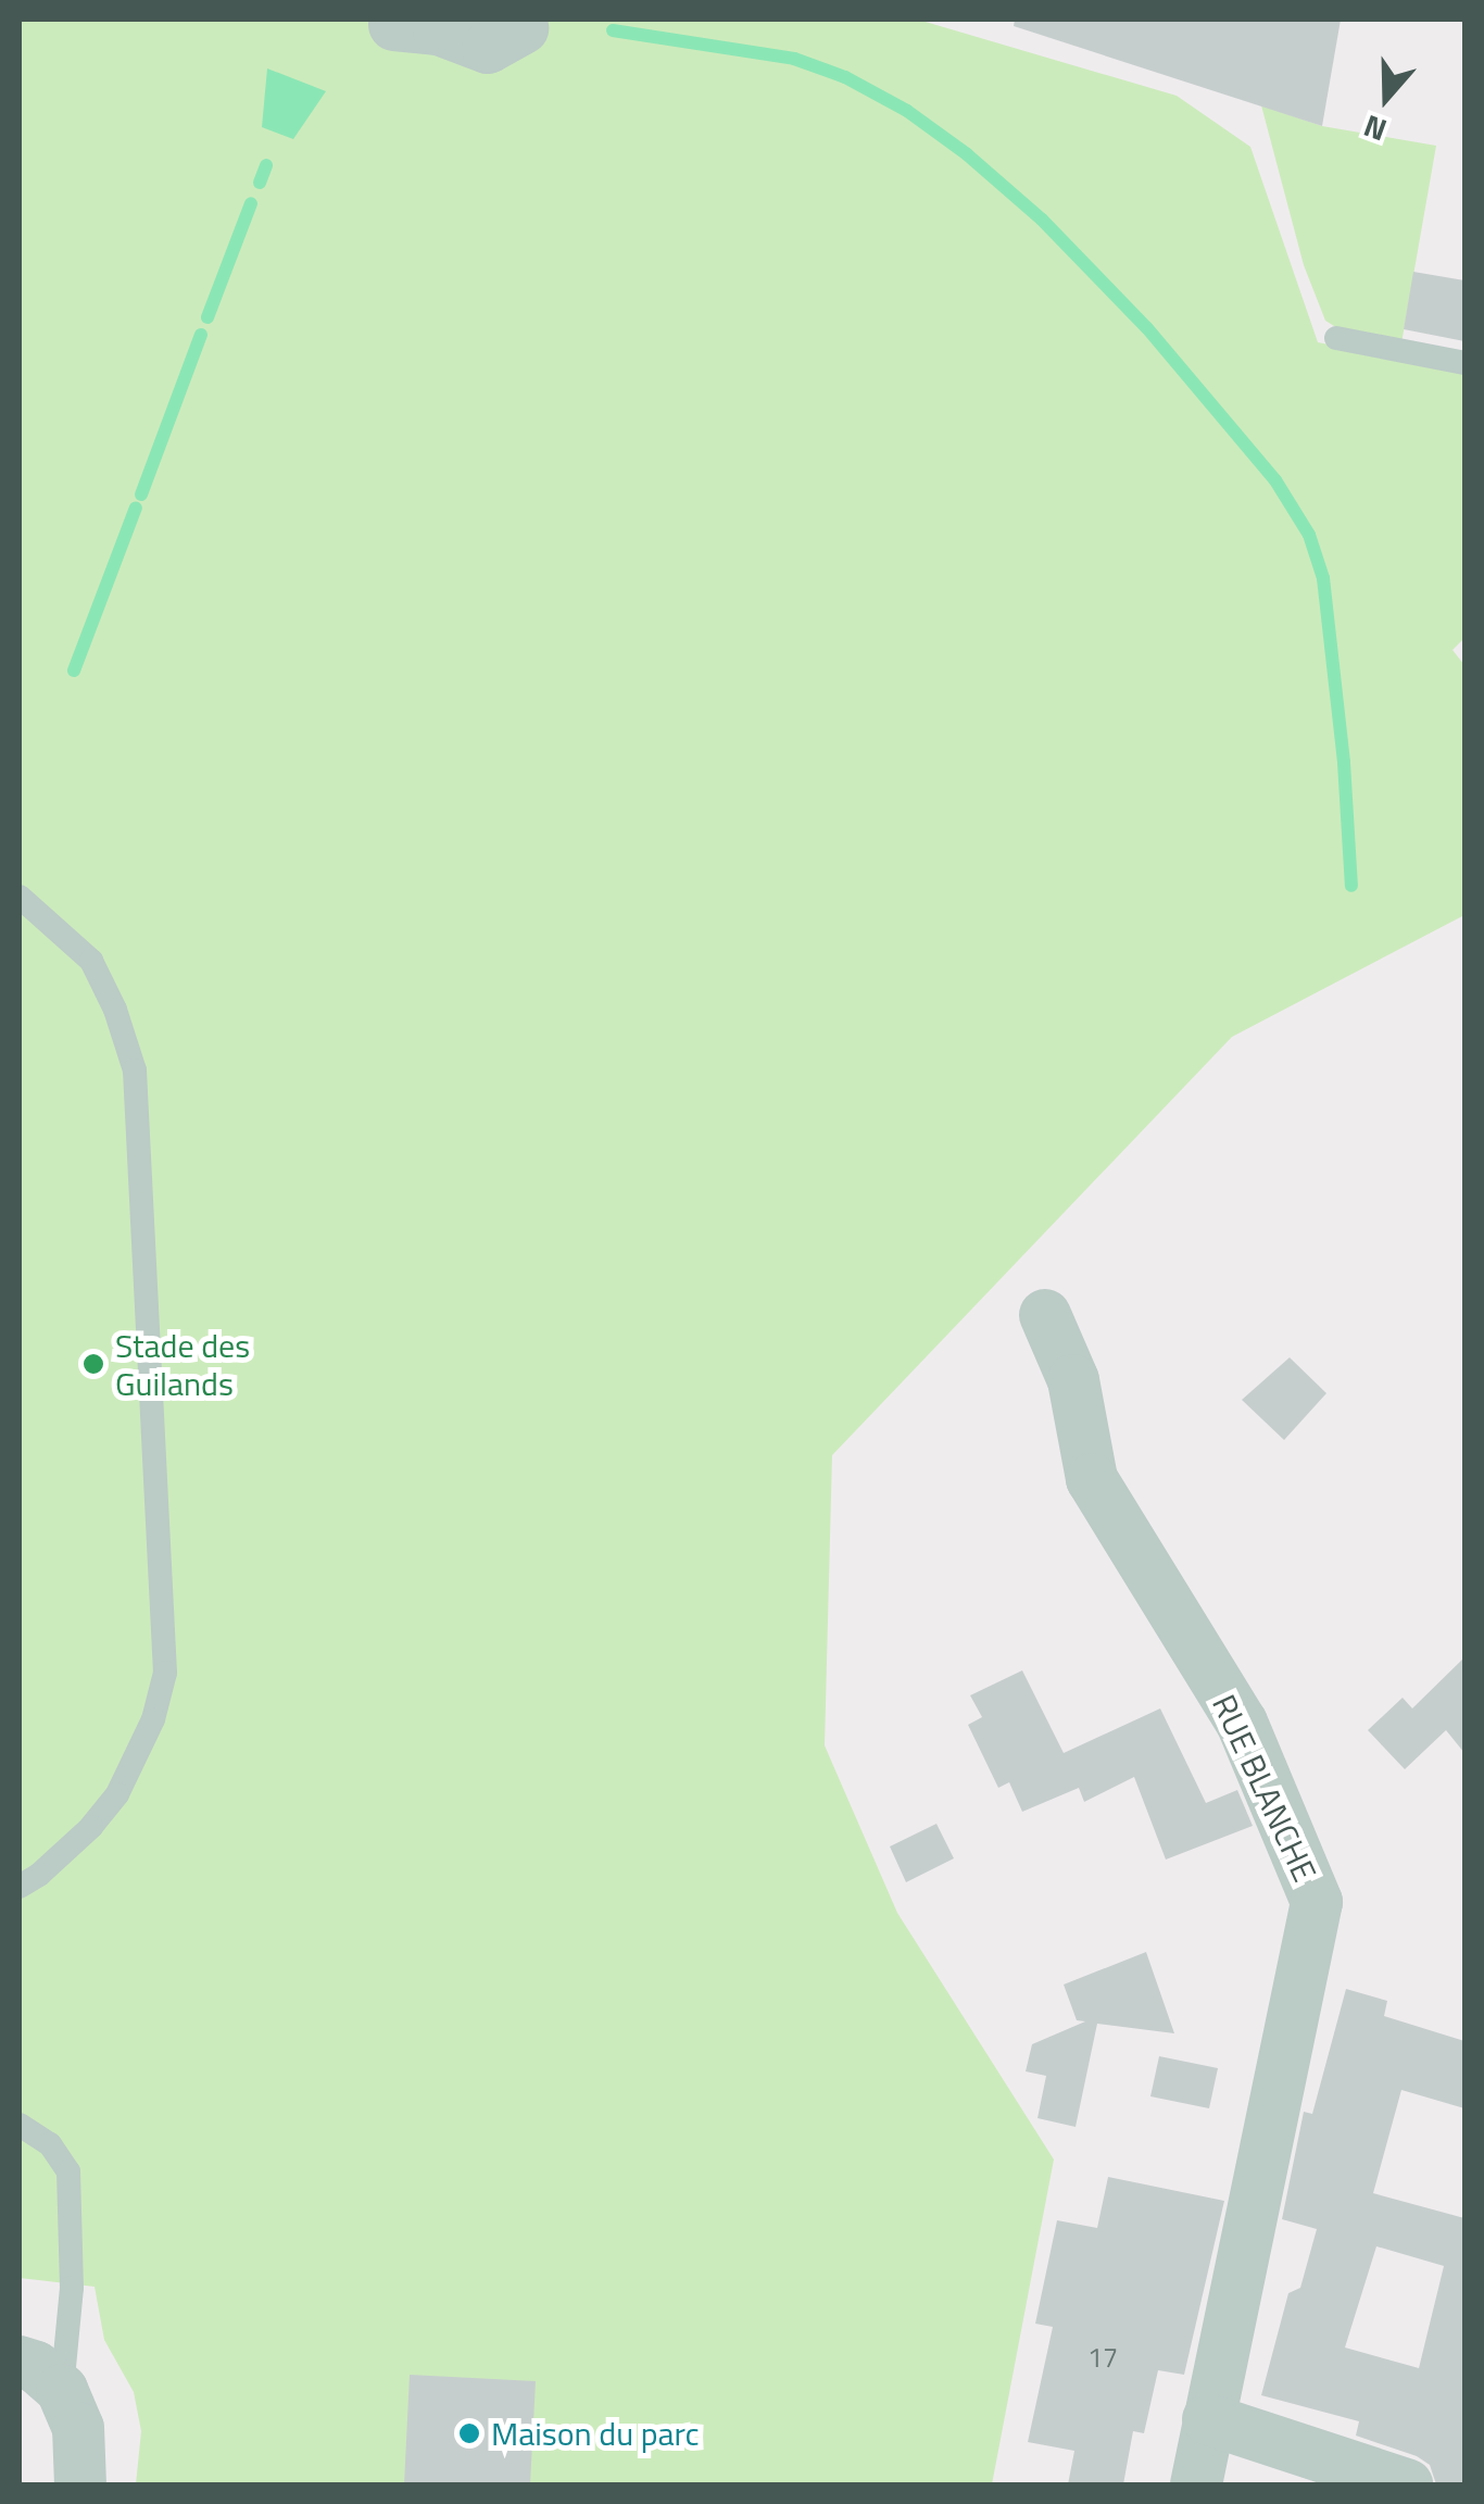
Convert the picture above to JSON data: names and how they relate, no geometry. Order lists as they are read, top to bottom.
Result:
{
  "streets": {
    "street": ["RUE BLANCHE"]
  },
  "places": ["Stade des Guilands", "Maison du parc"],
  "house_numbers": ["17"],
  "north": "bottom"
}
